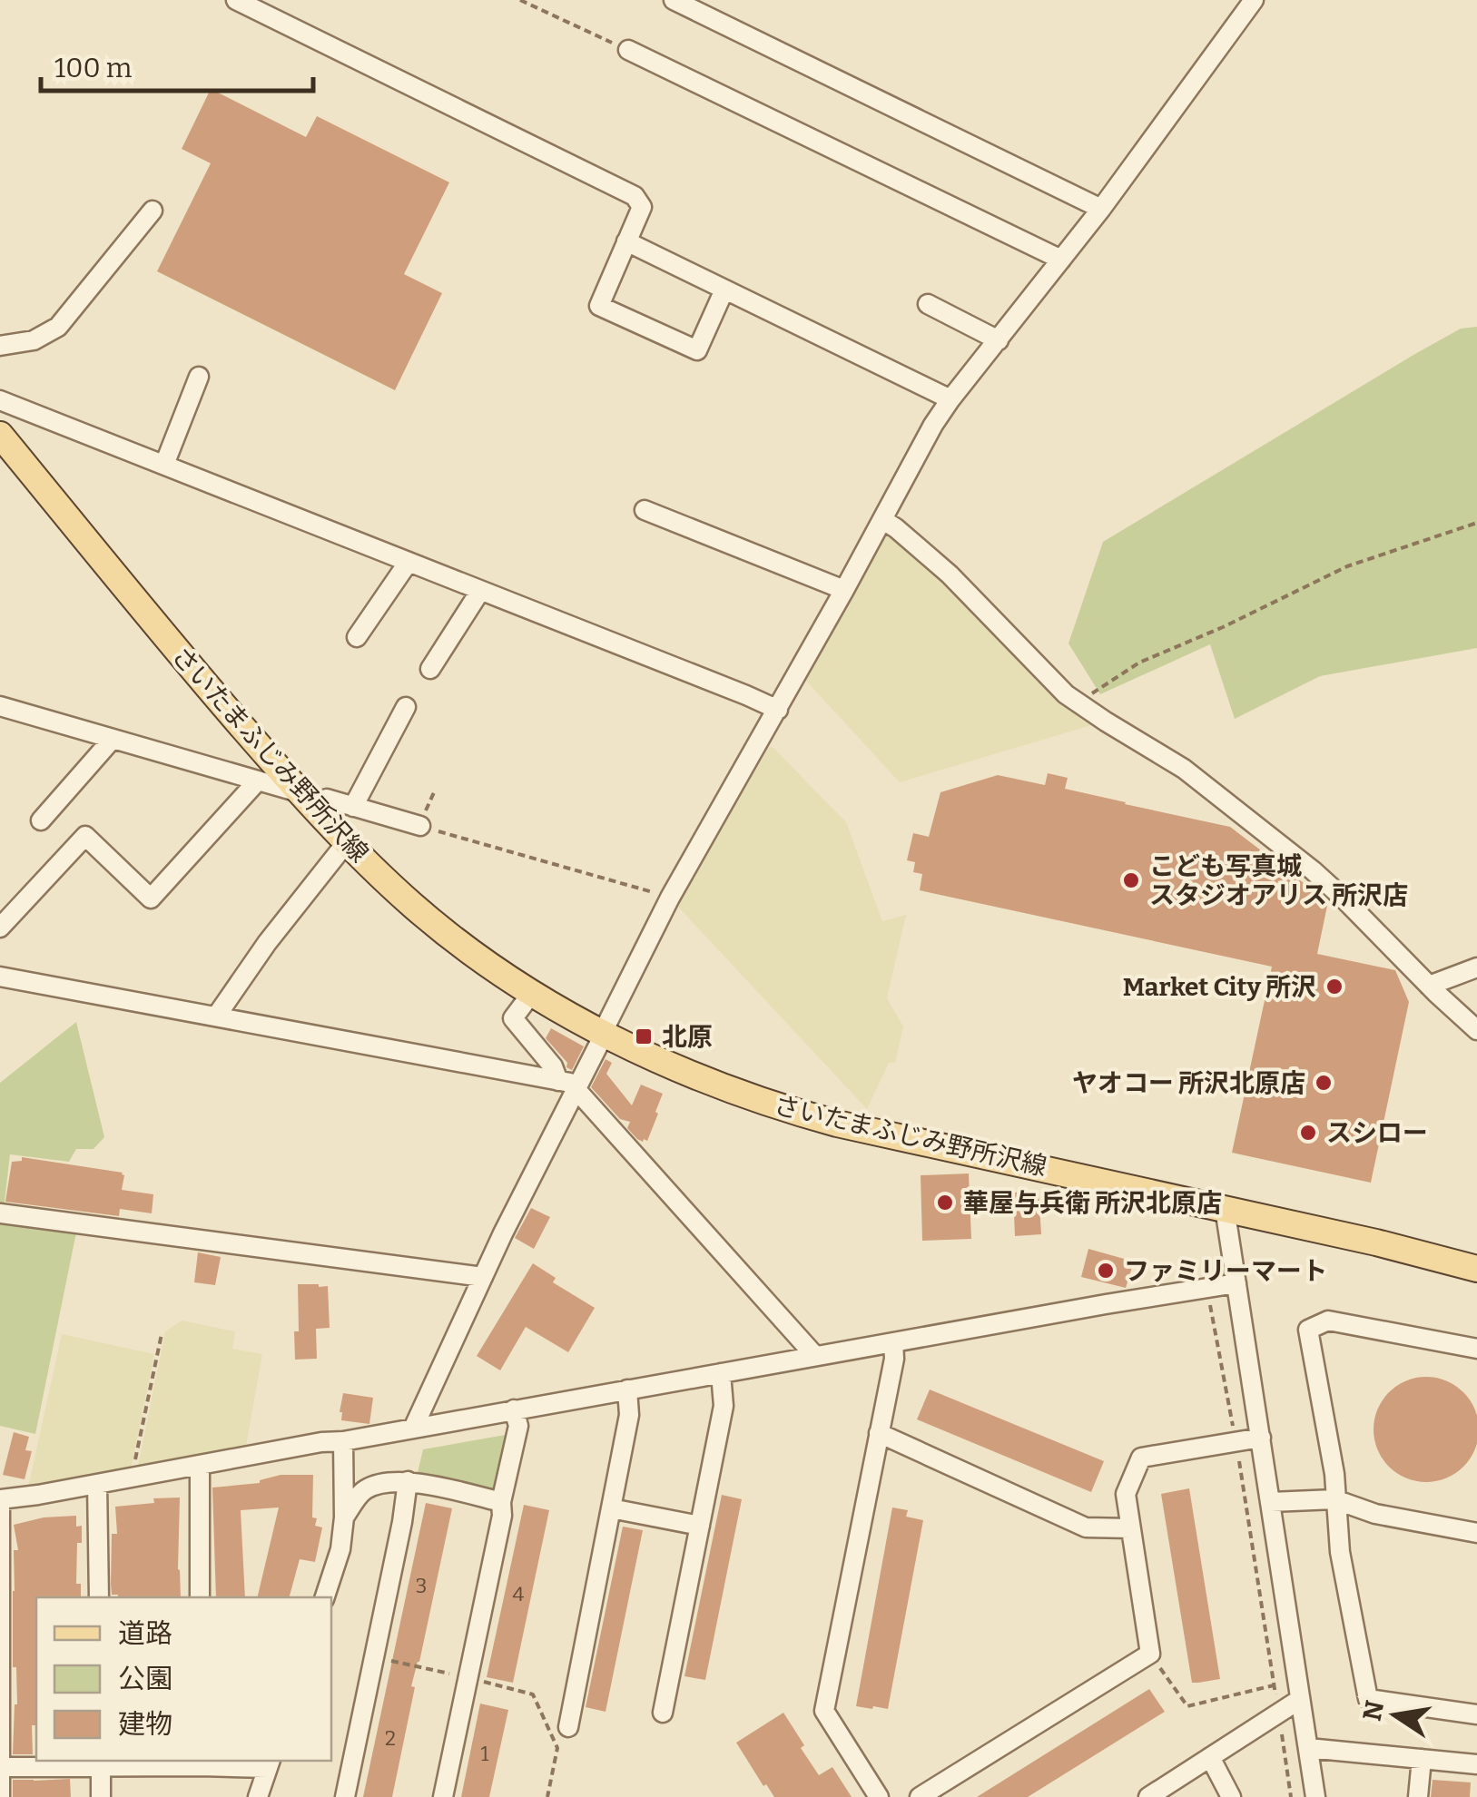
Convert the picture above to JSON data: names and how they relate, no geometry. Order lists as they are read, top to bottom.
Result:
{
  "streets": {
    "main road": ["さいたまふじみ野所沢線"]
  },
  "places": {
    "other": [
      "こども写真城 スタジオアリス 所沢店",
      "Market City 所沢",
      "ヤオコー 所沢北原店",
      "スシロー",
      "華屋与兵衛 所沢北原店",
      "ファミリーマート"
    ],
    "transit": ["北原"]
  },
  "house_numbers": [
    "3",
    "4",
    "2",
    "1"
  ],
  "legend": ["道路", "公園", "建物"],
  "scale_bar": "100 m",
  "north": "left"
}
